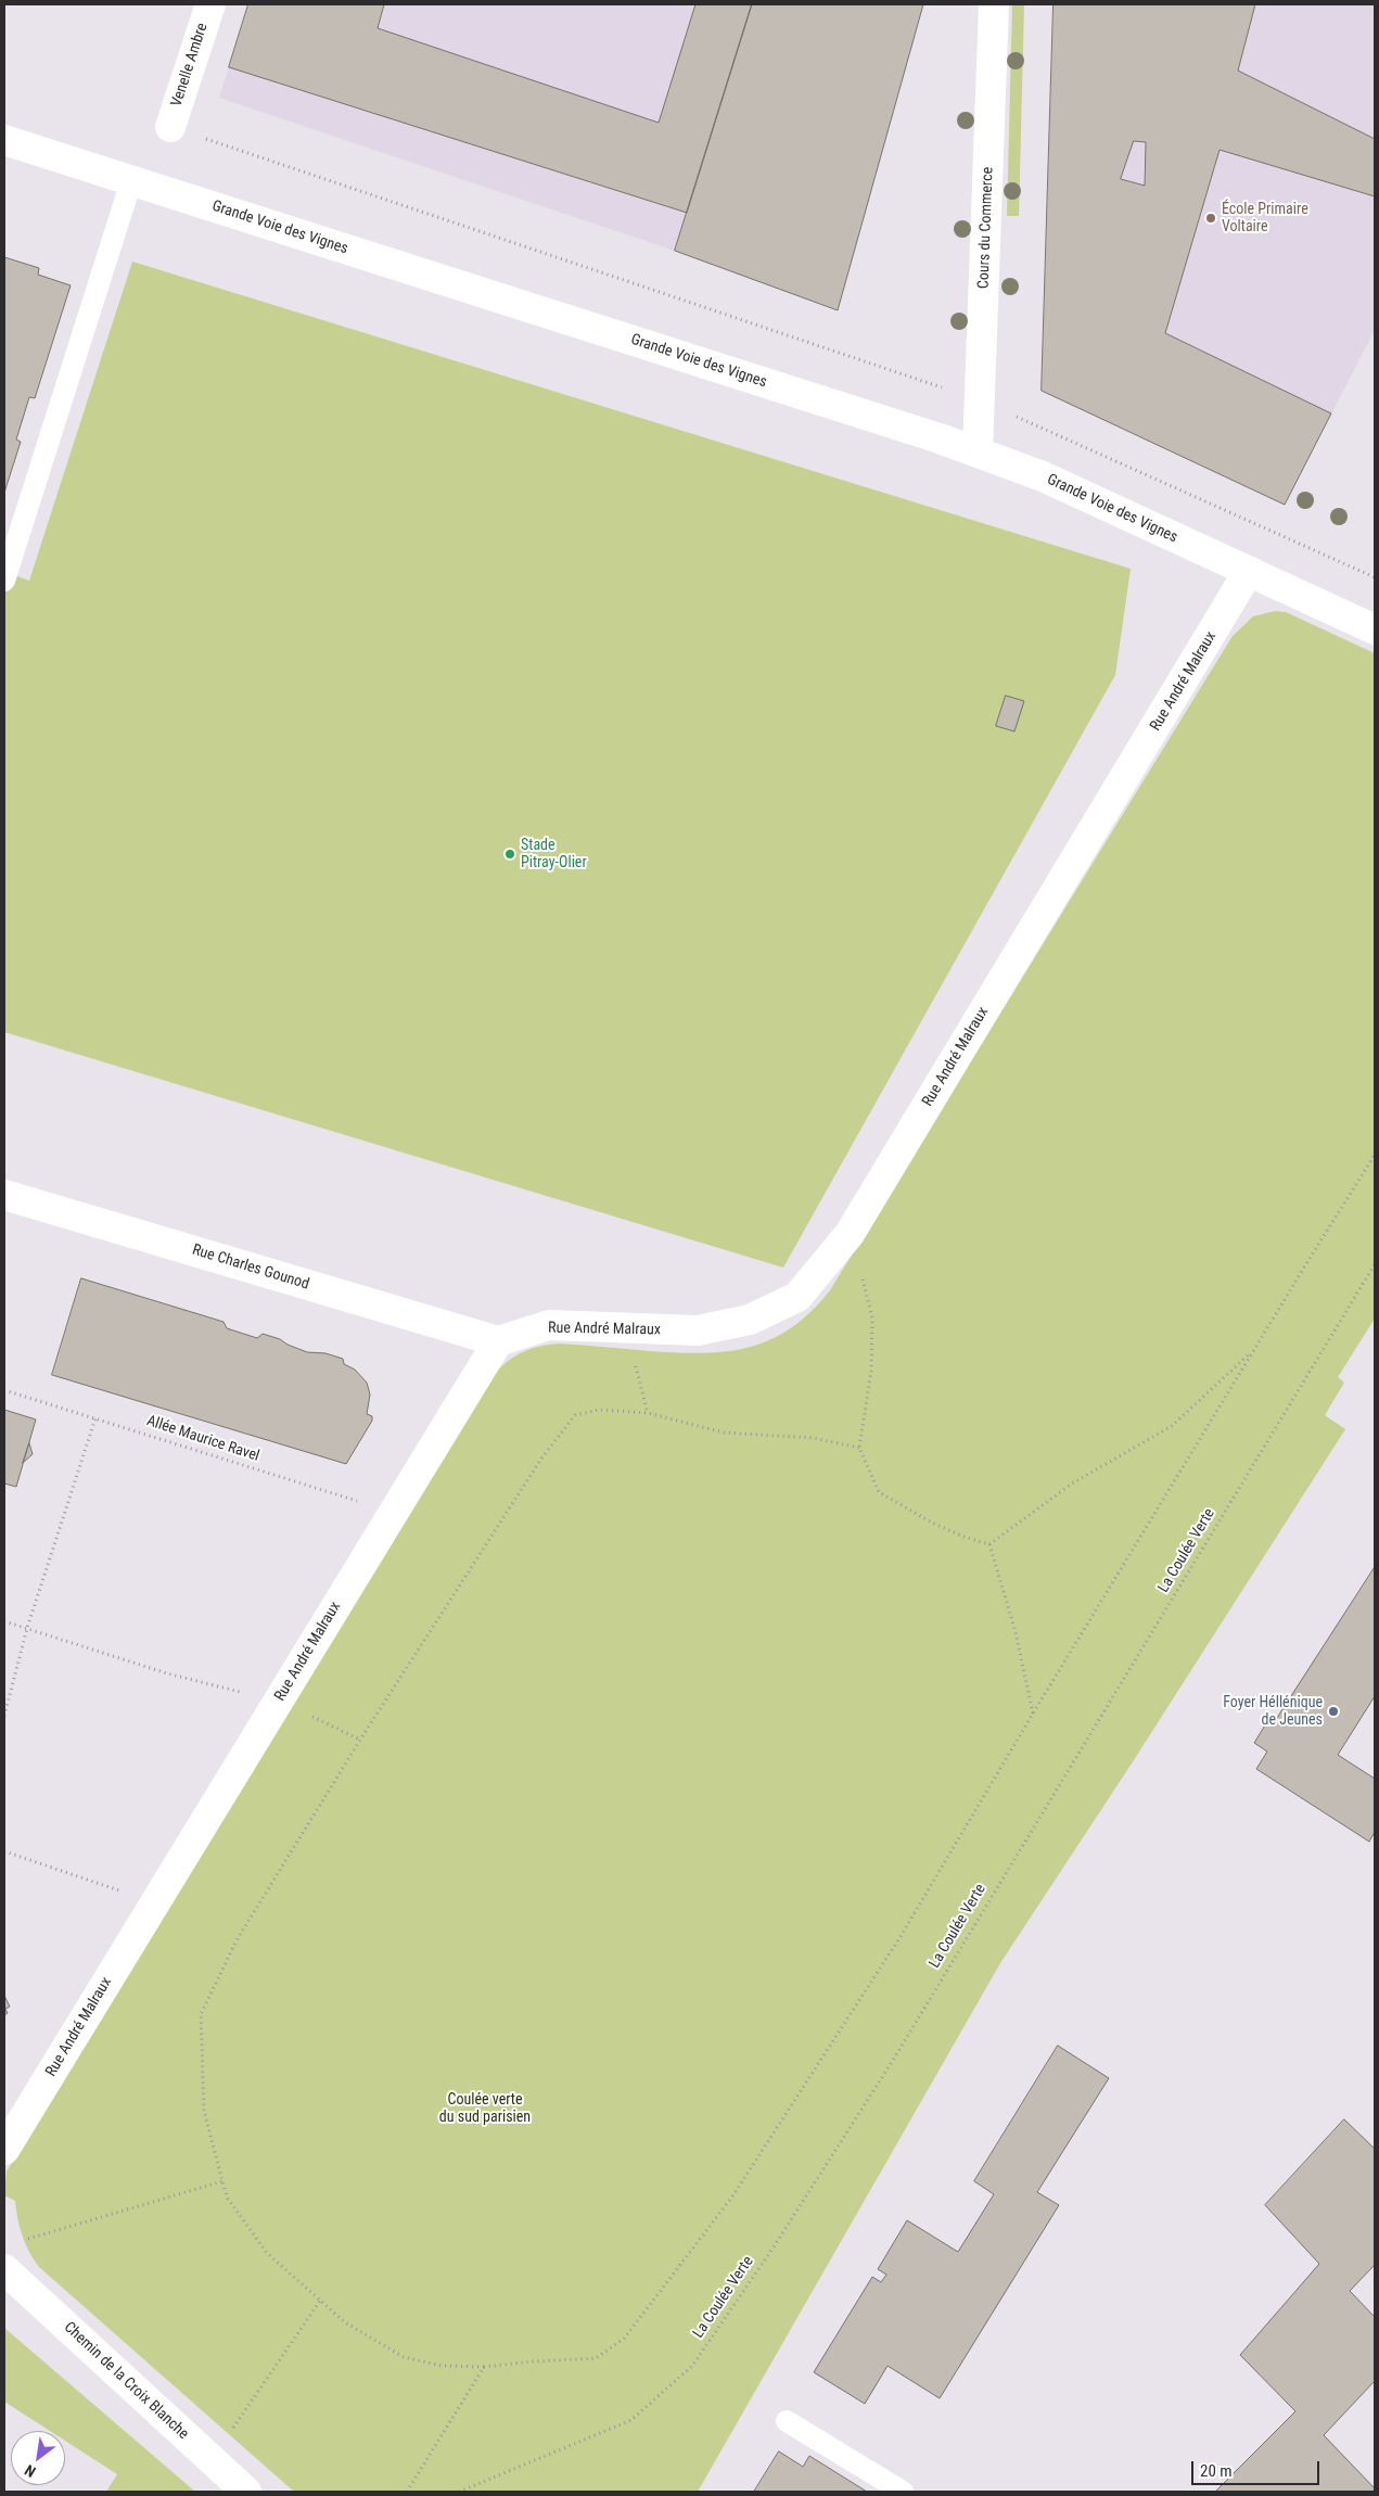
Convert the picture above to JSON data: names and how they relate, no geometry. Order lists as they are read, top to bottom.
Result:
{
  "streets": {
    "street": [
      "Venelle Ambre",
      "Grande Voie des Vignes",
      "Cours du Commerce",
      "Rue André Malraux",
      "Rue Charles Gounod",
      "Chemin de la Croix Blanche"
    ],
    "path": ["Allée Maurice Ravel", "La Coulée Verte"]
  },
  "crossings": [
    ["Grande Voie des Vignes", "Cours du Commerce"],
    ["Grande Voie des Vignes", "Rue André Malraux"],
    ["Rue André Malraux", "Rue Charles Gounod"],
    ["Rue André Malraux", "Allée Maurice Ravel"]
  ],
  "parks": ["Coulée verte du sud parisien"],
  "places": ["École Primaire Voltaire", "Stade Pitray-Olier", "Foyer Héllénique de Jeunes"],
  "scale_bar": "20 m",
  "north": "bottom left"
}
